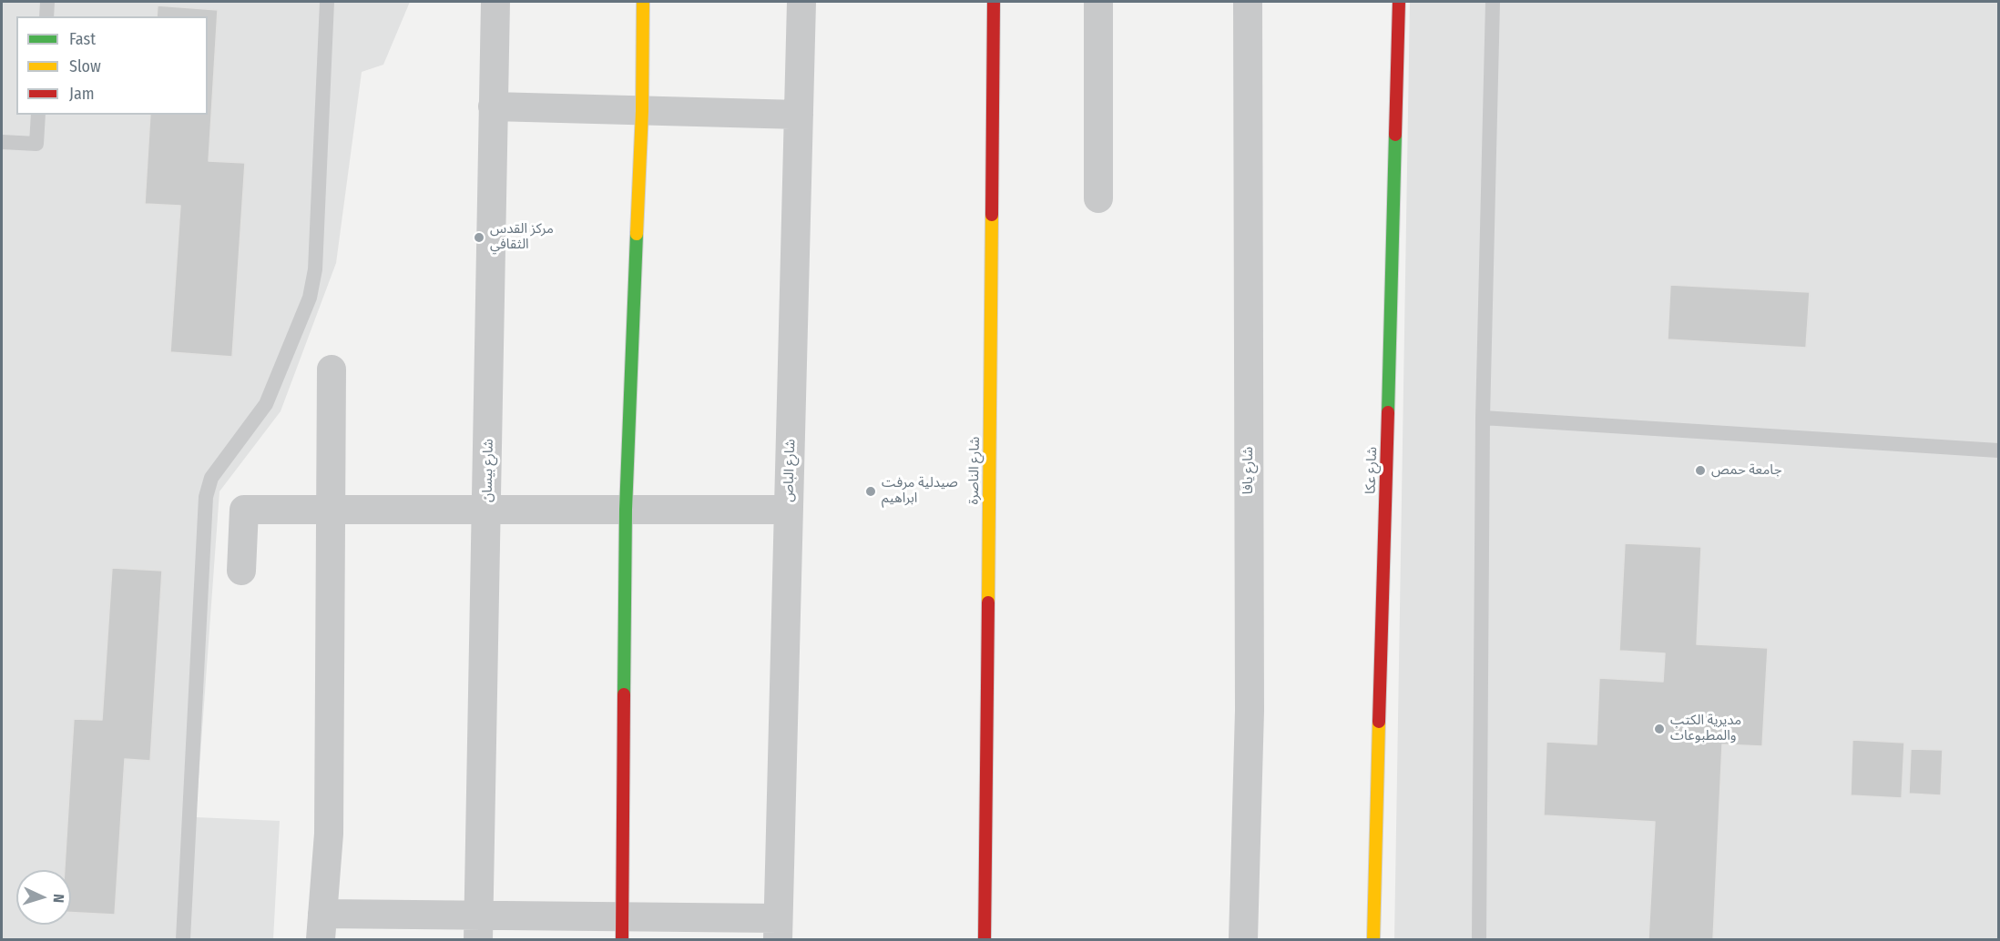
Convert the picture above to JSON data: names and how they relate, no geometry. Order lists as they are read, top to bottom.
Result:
{
  "streets": {
    "street": [
      "شارع بيسان",
      "شارع الباص",
      "شارع الناصرة",
      "شارع يافا",
      "شارع عكا"
    ]
  },
  "places": [
    "مركز القدس الثقافي",
    "جامعة حمص",
    "صيدلية مرفت ابراهيم",
    "مديرية الكتب والمطبوعات"
  ],
  "legend": ["Fast", "Slow", "Jam"],
  "north": "right"
}
